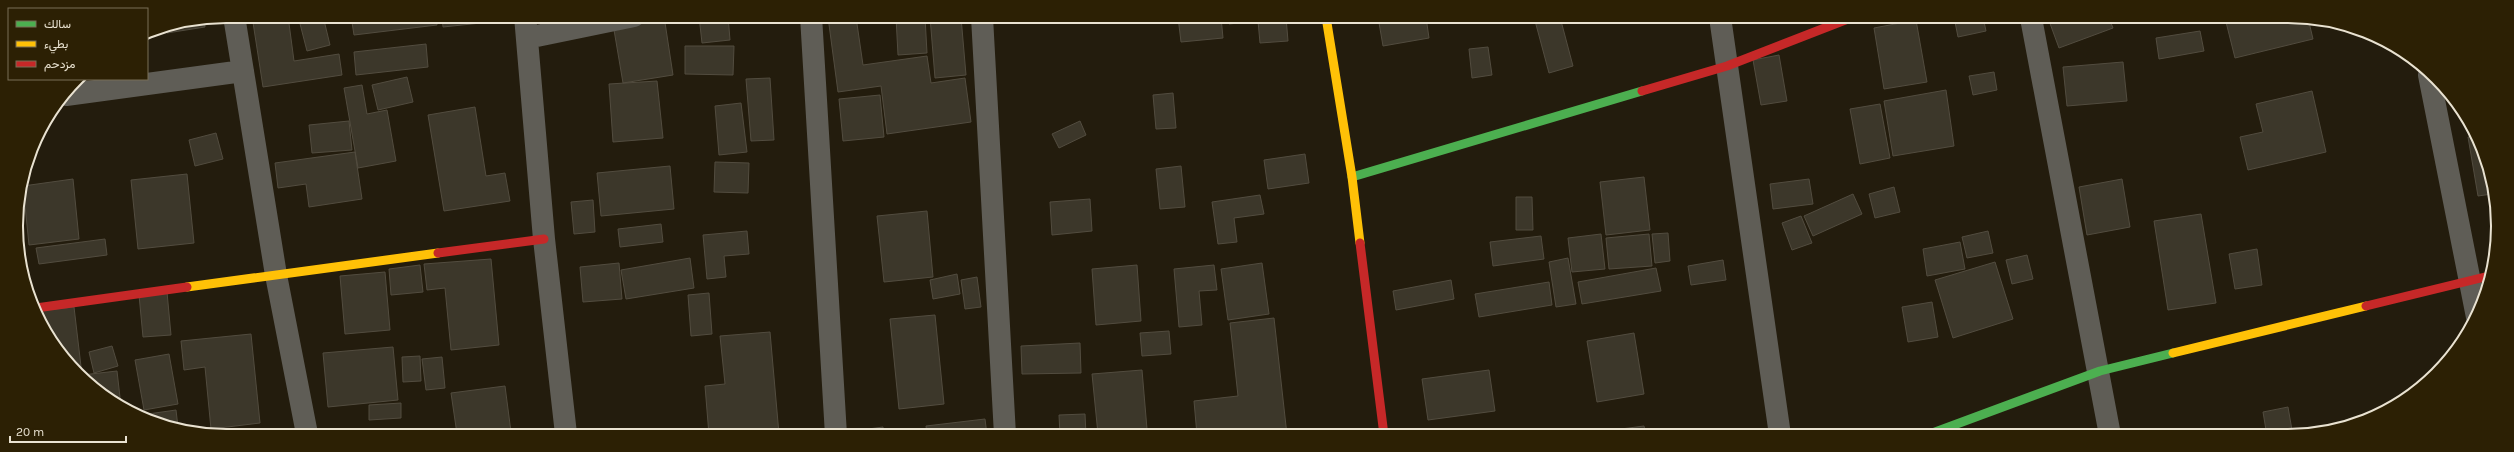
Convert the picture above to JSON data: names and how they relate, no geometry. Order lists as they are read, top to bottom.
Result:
{
  "legend": ["سالك", "بطيء", "مزدحم"],
  "scale_bar": "20 m"
}
